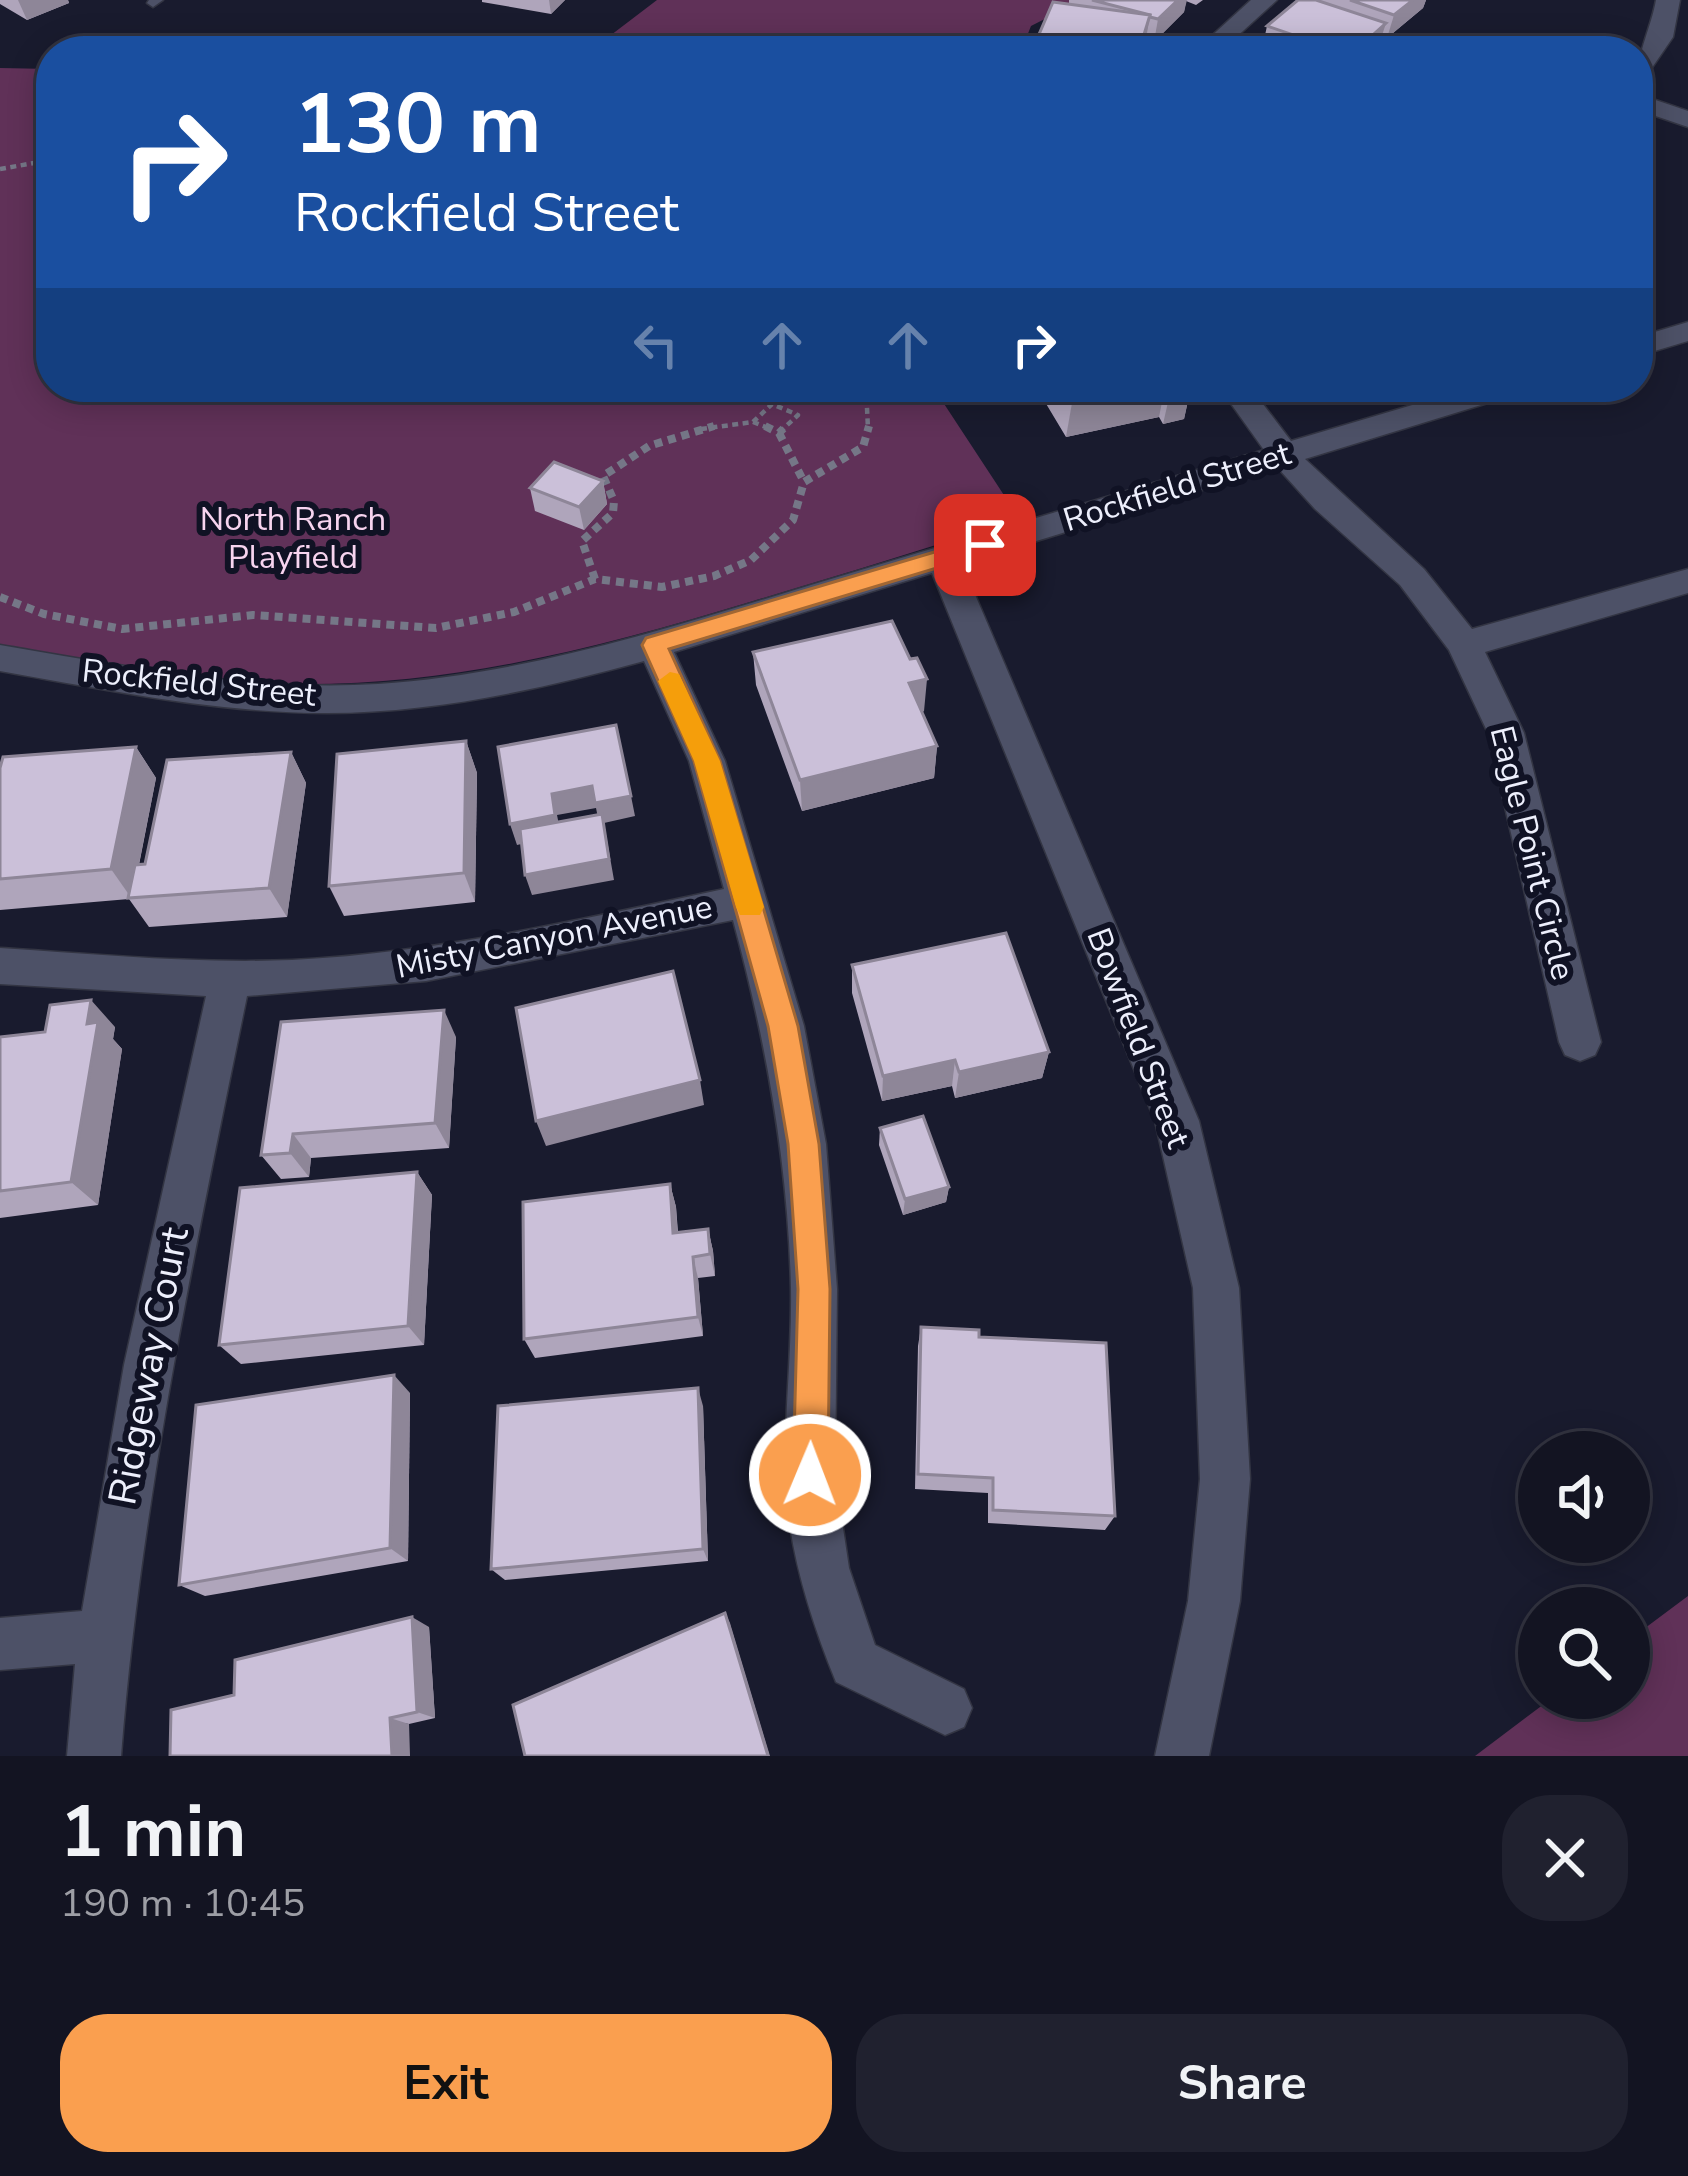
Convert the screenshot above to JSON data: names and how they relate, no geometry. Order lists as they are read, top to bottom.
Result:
{
  "streets": {
    "street": [
      "Rockfield Street",
      "Eagle Point Circle",
      "Misty Canyon Avenue",
      "Bowfield Street",
      "Ridgeway Court"
    ]
  },
  "crossings": [
    ["Rockfield Street", "Eagle Point Circle"],
    ["Rockfield Street", "Bowfield Street"],
    ["Misty Canyon Avenue", "Ridgeway Court"]
  ],
  "parks": ["North Ranch Playfield"],
  "page": {
    "turn": ["130 m", "Rockfield Street"],
    "heading": ["1 min", "190 m · 10:45"],
    "buttons": ["Exit", "Share"]
  }
}
